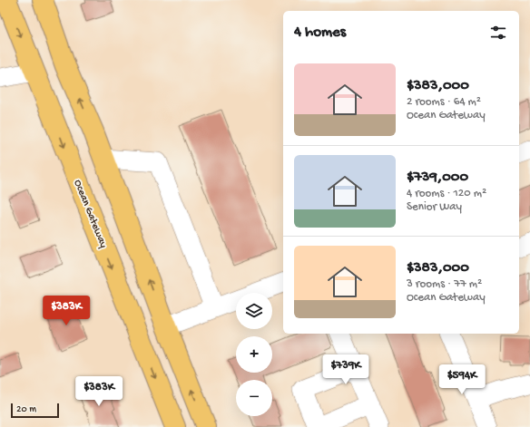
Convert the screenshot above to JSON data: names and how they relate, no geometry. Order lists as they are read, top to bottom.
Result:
{
  "streets": {
    "main road": ["Ocean Gateway"]
  },
  "scale_bar": "20 m",
  "page": {
    "heading": "4 homes",
    "list": [
      {
        "name": "$383,000",
        "note": "2 rooms · 64 m² · Ocean Gateway"
      },
      {
        "name": "$739,000",
        "note": "4 rooms · 120 m² · Senior Way"
      },
      {
        "name": "$383,000",
        "note": "3 rooms · 77 m² · Ocean Gateway"
      }
    ],
    "map_buttons": ["+", "−"],
    "price": [
      "$383K",
      "$739K",
      "$594K",
      "$383K"
    ],
    "scale": "20 m"
  }
}
